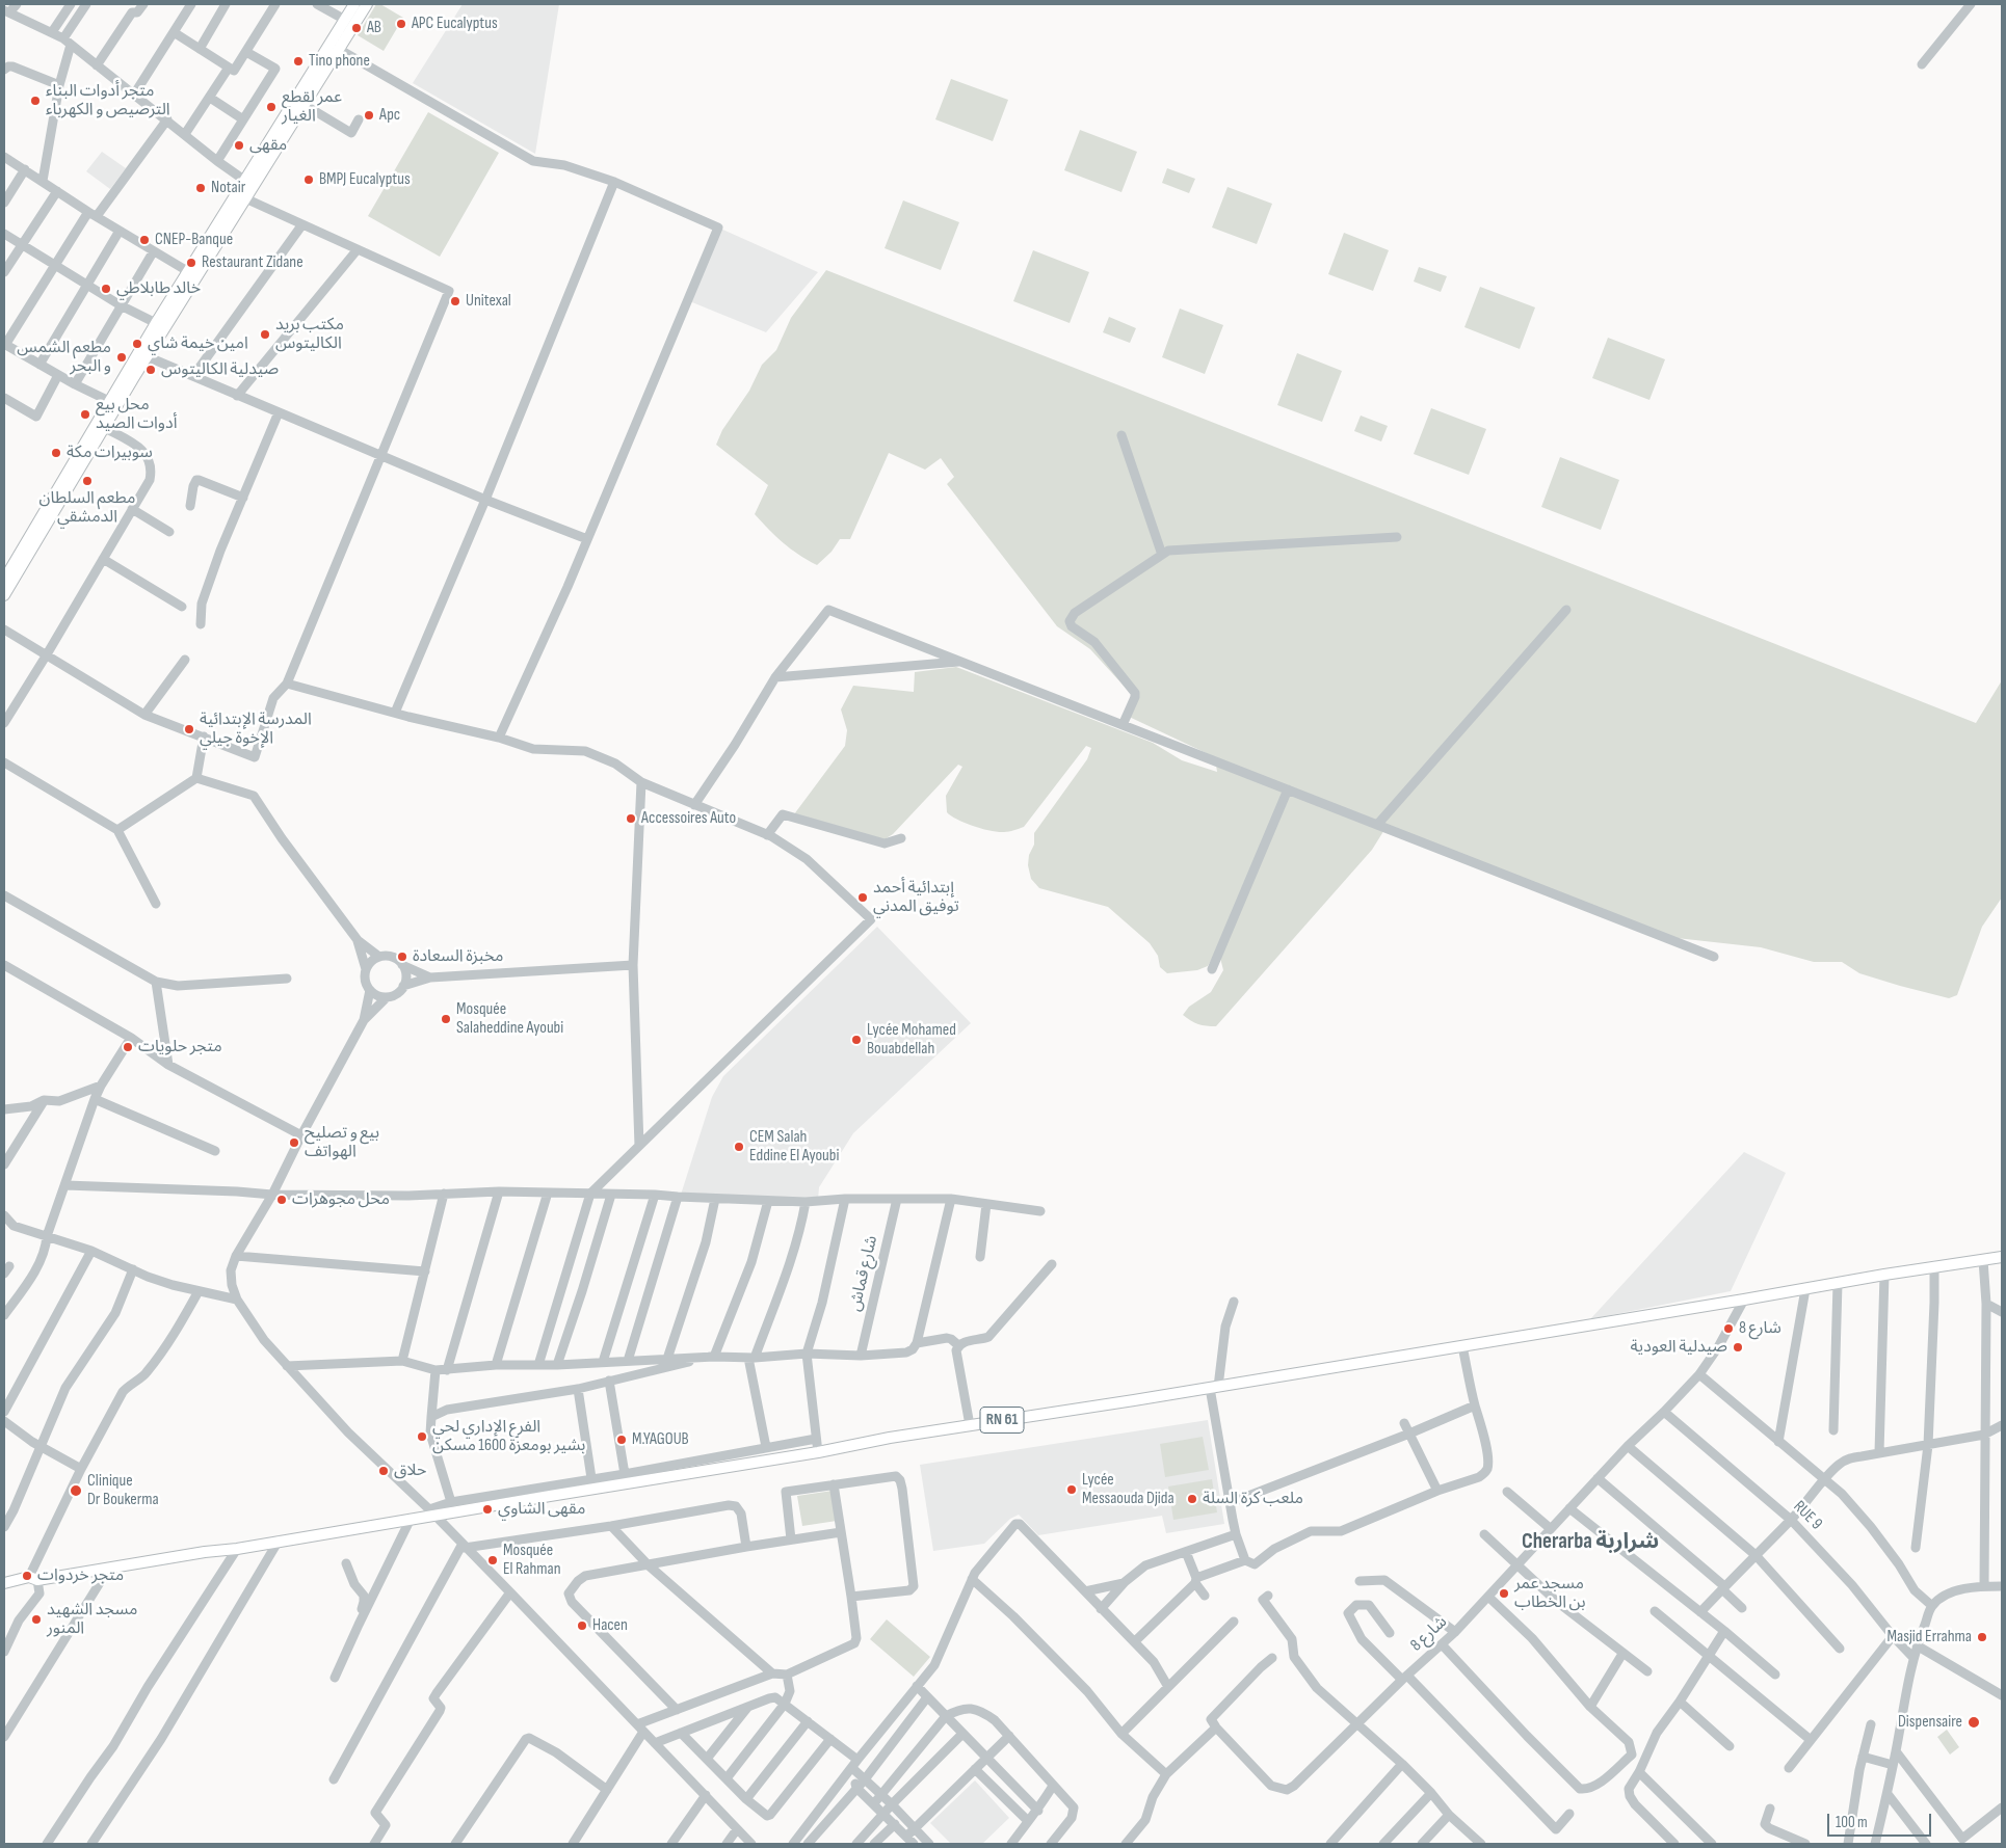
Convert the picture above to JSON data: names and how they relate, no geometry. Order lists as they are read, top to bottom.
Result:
{
  "streets": {
    "main road": ["RN 61"],
    "street": ["شارع قماش", "RUE 9", "شارع 8"]
  },
  "crossings": [
    ["RN 61", "شارع 8"],
    ["RUE 9", "شارع 8"]
  ],
  "districts": ["Cherarba شراربة"],
  "places": [
    "APC Eucalyptus",
    "AB",
    "Tino phone",
    "متجر أدوات البناء الترصيص و الكهرباء",
    "عمر لقطع الغيار",
    "Apc",
    "مقهى",
    "BMPJ Eucalyptus",
    "Notair",
    "CNEP-Banque",
    "Restaurant Zidane",
    "خالد طابلاطي",
    "Unitexal",
    "مكتب بريد الكاليتوس",
    "امين خيمة شاي",
    "مطعم الشمس و البحر",
    "صيدلية الكاليتوس",
    "محل بيع أدوات الصيد",
    "سوبيرات مكة",
    "مطعم السلطان الدمشقي",
    "المدرسة الإبتدائية الإخوة جيلي",
    "Accessoires Auto",
    "إبتدائية أحمد توفيق المدني",
    "مخبزة السعادة",
    "Mosquée Salaheddine Ayoubi",
    "Lycée Mohamed Bouabdellah",
    "متجر حلويات",
    "بيع و تصليح الهواتف",
    "CEM Salah Eddine El Ayoubi",
    "محل مجوهرات",
    "شارع 8",
    "صيدلية العودية",
    "الفرع الإداري لحي بشير بومعزة 1600 مسكن",
    "M.YAGOUB",
    "حلاق",
    "Lycée Messaouda Djida",
    "Clinique Dr Boukerma",
    "ملعب كرة السلة",
    "مقهى الشاوي",
    "Mosquée El Rahman",
    "متجر خردوات",
    "مسجد عمر بن الخطاب",
    "مسجد الشهيد المنور",
    "Hacen",
    "Masjid Errahma",
    "Dispensaire"
  ],
  "scale_bar": "100 m"
}
